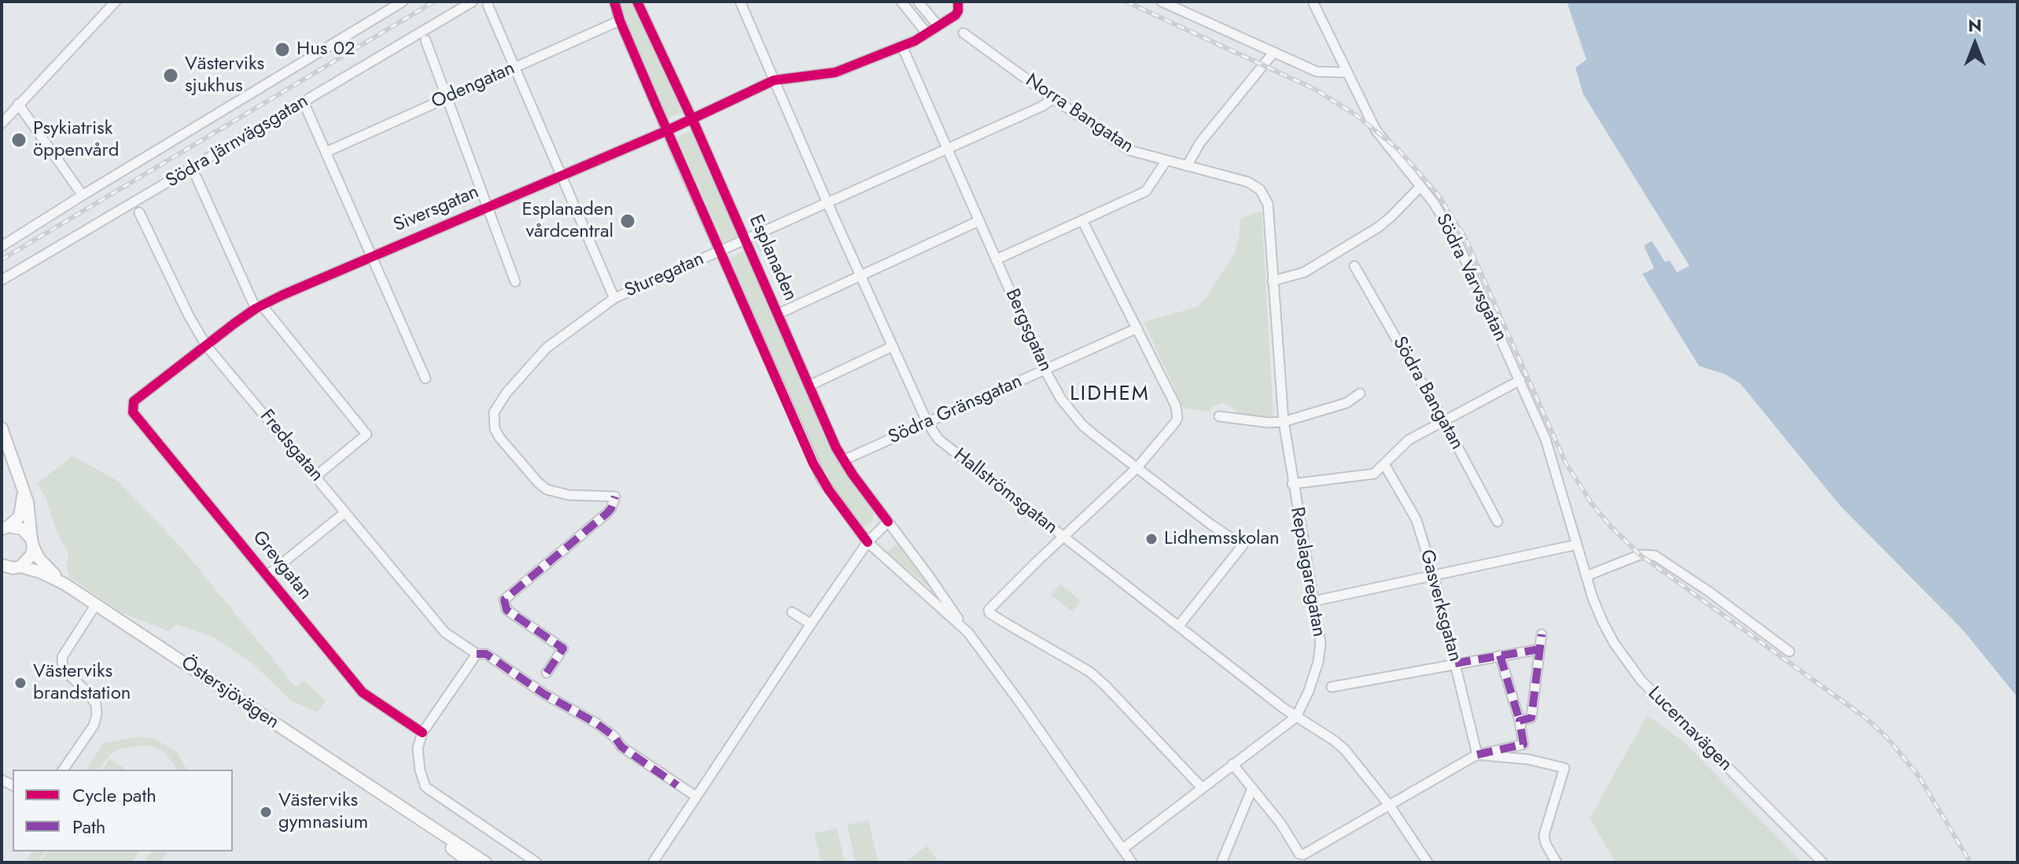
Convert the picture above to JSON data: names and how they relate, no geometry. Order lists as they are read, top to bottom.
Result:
{
  "streets": {
    "main road": ["Östersjövägen"],
    "street": [
      "Odengatan",
      "Norra Bangatan",
      "Södra Järnvägsgatan",
      "Siversgatan",
      "Esplanaden",
      "Sturegatan",
      "Södra Varvsgatan",
      "Bergsgatan",
      "Södra Bangatan",
      "Södra Gränsgatan",
      "Fredsgatan",
      "Hallströmsgatan",
      "Grevgatan",
      "Repslagaregatan",
      "Gasverksgatan",
      "Lucernavägen"
    ]
  },
  "crossings": [
    ["Norra Bangatan", "Sturegatan"],
    ["Norra Bangatan", "Repslagaregatan"],
    ["Siversgatan", "Esplanaden"],
    ["Siversgatan", "Bergsgatan"],
    ["Siversgatan", "Fredsgatan"],
    ["Siversgatan", "Hallströmsgatan"],
    ["Siversgatan", "Grevgatan"],
    ["Esplanaden", "Sturegatan"],
    ["Esplanaden", "Södra Gränsgatan"],
    ["Sturegatan", "Bergsgatan"],
    ["Sturegatan", "Hallströmsgatan"],
    ["Södra Varvsgatan", "Lucernavägen"],
    ["Bergsgatan", "Södra Gränsgatan"],
    ["Bergsgatan", "Hallströmsgatan"],
    ["Södra Gränsgatan", "Hallströmsgatan"],
    ["Hallströmsgatan", "Repslagaregatan"]
  ],
  "districts": ["LIDHEM"],
  "places": [
    "Hus 02",
    "Västerviks sjukhus",
    "Psykiatrisk öppenvård",
    "Esplanaden vårdcentral",
    "Lidhemsskolan",
    "Västerviks brandstation",
    "Västerviks gymnasium"
  ],
  "legend": ["Cycle path", "Path"],
  "north": "top"
}
